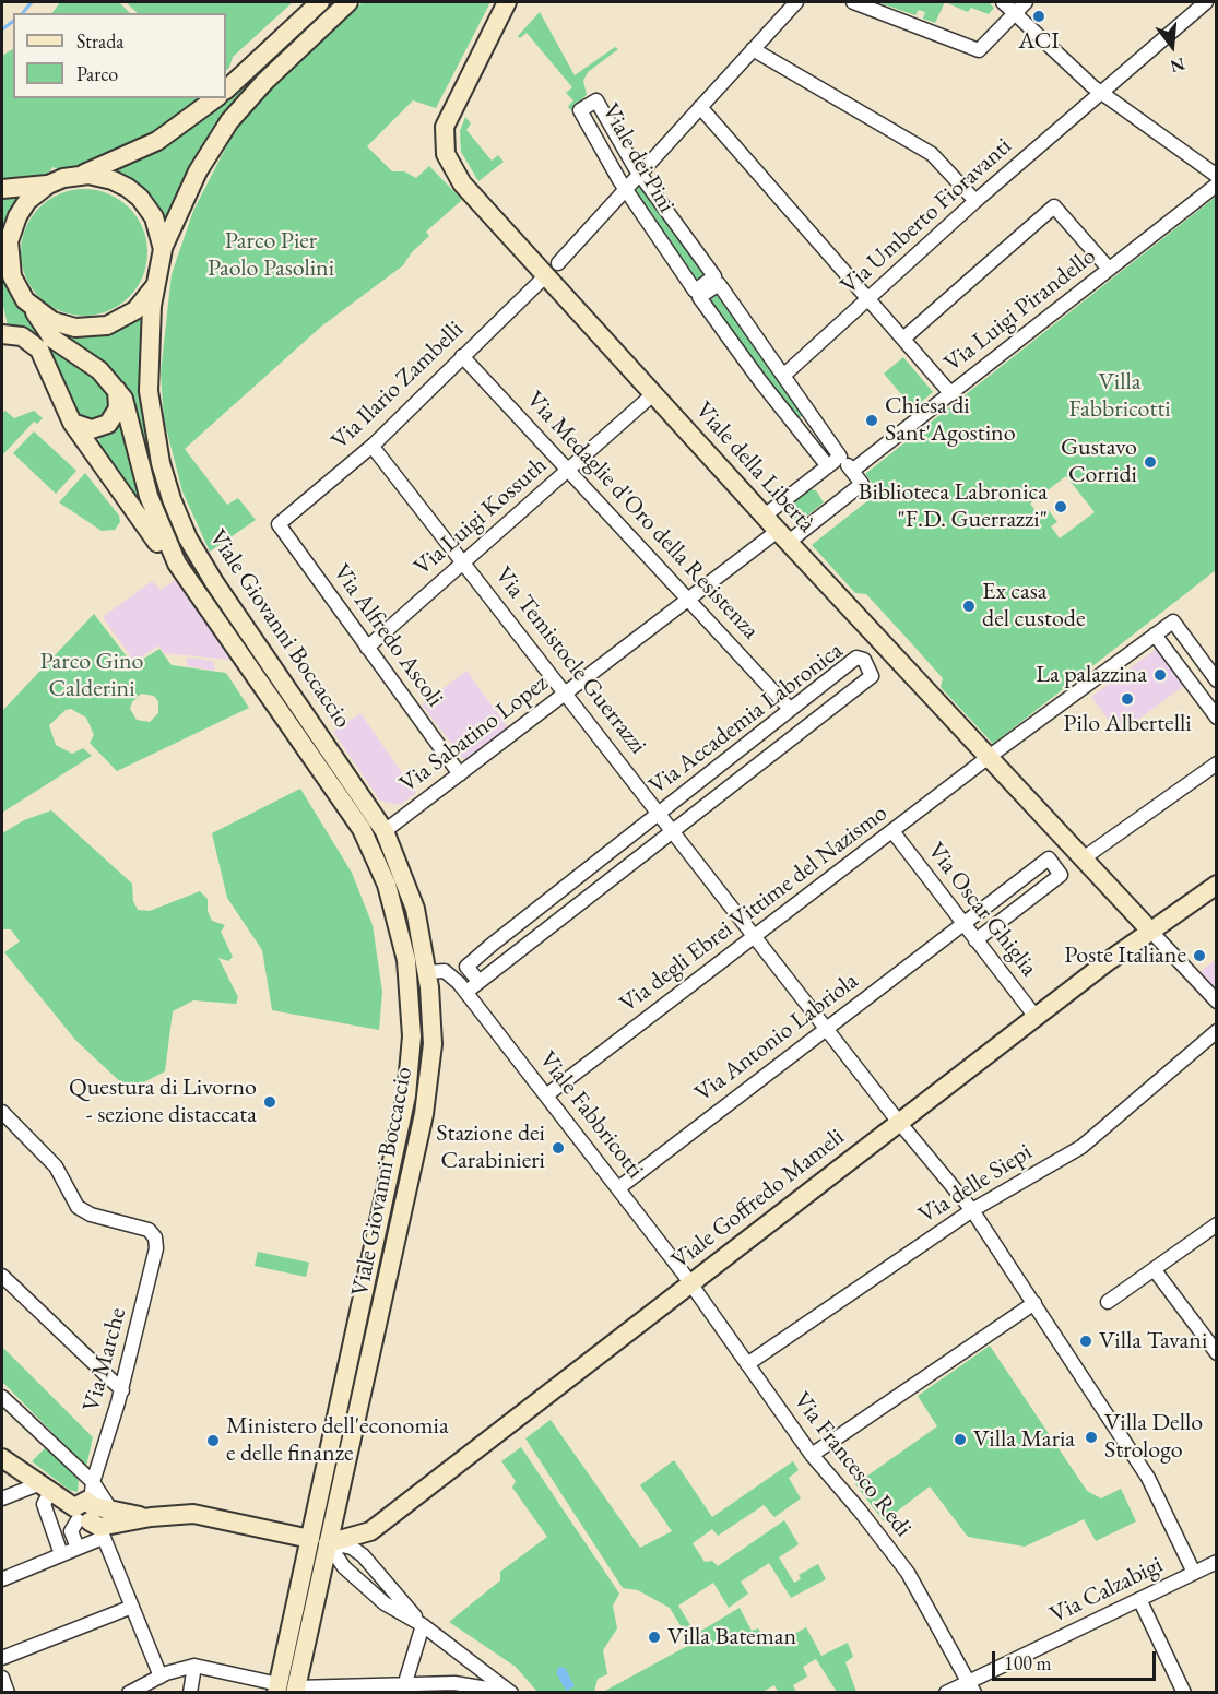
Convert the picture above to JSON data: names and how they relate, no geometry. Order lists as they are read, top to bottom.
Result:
{
  "streets": {
    "main road": ["Viale della Libertà", "Viale Giovanni Boccaccio", "Viale Goffredo Mameli"],
    "street": [
      "Viale dei Pini",
      "Via Umberto Fioravanti",
      "Via Luigi Pirandello",
      "Via Ilario Zambelli",
      "Via Medaglie d'Oro della Resistenza",
      "Via Luigi Kossuth",
      "Via Alfredo Ascoli",
      "Via Temistocle Guerrazzi",
      "Via Accademia Labronica",
      "Via Sabatino Lopez",
      "Via degli Ebrei Vittime del Nazismo",
      "Via Oscar Ghiglia",
      "Via Antonio Labriola",
      "Viale Fabbricotti",
      "Via delle Siepi",
      "Via Marche",
      "Via Francesco Redi",
      "Via Calzabigi"
    ]
  },
  "crossings": [
    ["Viale dei Pini", "Via Umberto Fioravanti"],
    ["Viale dei Pini", "Via Luigi Pirandello"],
    ["Viale dei Pini", "Via Ilario Zambelli"],
    ["Viale dei Pini", "Via Sabatino Lopez"],
    ["Via Luigi Pirandello", "Via Sabatino Lopez"],
    ["Via Ilario Zambelli", "Viale della Libertà"],
    ["Via Ilario Zambelli", "Via Medaglie d'Oro della Resistenza"],
    ["Via Ilario Zambelli", "Via Alfredo Ascoli"],
    ["Via Ilario Zambelli", "Via Temistocle Guerrazzi"],
    ["Viale della Libertà", "Via Luigi Kossuth"],
    ["Viale della Libertà", "Via Sabatino Lopez"],
    ["Viale della Libertà", "Via degli Ebrei Vittime del Nazismo"],
    ["Viale della Libertà", "Viale Goffredo Mameli"],
    ["Via Medaglie d'Oro della Resistenza", "Via Luigi Kossuth"],
    ["Via Medaglie d'Oro della Resistenza", "Via Sabatino Lopez"],
    ["Via Luigi Kossuth", "Via Alfredo Ascoli"],
    ["Via Luigi Kossuth", "Via Temistocle Guerrazzi"],
    ["Viale Giovanni Boccaccio", "Via Sabatino Lopez"],
    ["Viale Giovanni Boccaccio", "Viale Goffredo Mameli"],
    ["Via Alfredo Ascoli", "Via Sabatino Lopez"],
    ["Via Temistocle Guerrazzi", "Via Accademia Labronica"],
    ["Via Temistocle Guerrazzi", "Via Sabatino Lopez"],
    ["Via Temistocle Guerrazzi", "Via degli Ebrei Vittime del Nazismo"],
    ["Via Temistocle Guerrazzi", "Via Antonio Labriola"],
    ["Via Temistocle Guerrazzi", "Via delle Siepi"],
    ["Via Temistocle Guerrazzi", "Viale Goffredo Mameli"],
    ["Via Temistocle Guerrazzi", "Via Calzabigi"],
    ["Via Accademia Labronica", "Viale Fabbricotti"],
    ["Via degli Ebrei Vittime del Nazismo", "Via Oscar Ghiglia"],
    ["Via degli Ebrei Vittime del Nazismo", "Viale Fabbricotti"],
    ["Via Oscar Ghiglia", "Via Antonio Labriola"],
    ["Via Oscar Ghiglia", "Viale Goffredo Mameli"],
    ["Via Antonio Labriola", "Viale Fabbricotti"],
    ["Viale Fabbricotti", "Viale Goffredo Mameli"],
    ["Viale Fabbricotti", "Via Francesco Redi"],
    ["Via delle Siepi", "Via Francesco Redi"],
    ["Viale Goffredo Mameli", "Via Francesco Redi"],
    ["Via Francesco Redi", "Via Calzabigi"]
  ],
  "parks": ["Parco Pier Paolo Pasolini", "Villa Fabbricotti", "Parco Gino Calderini"],
  "places": [
    "ACI",
    "Chiesa di Sant'Agostino",
    "Gustavo Corridi",
    "Biblioteca Labronica \"F.D. Guerrazzi\"",
    "Ex casa del custode",
    "La palazzina",
    "Pilo Albertelli",
    "Poste Italiane",
    "Questura di Livorno - sezione distaccata",
    "Stazione dei Carabinieri",
    "Villa Tavani",
    "Villa Dello Strologo",
    "Villa Maria",
    "Ministero dell'economia e delle finanze",
    "Villa Bateman"
  ],
  "legend": ["Strada", "Parco"],
  "scale_bar": "100 m",
  "north": "bottom"
}
